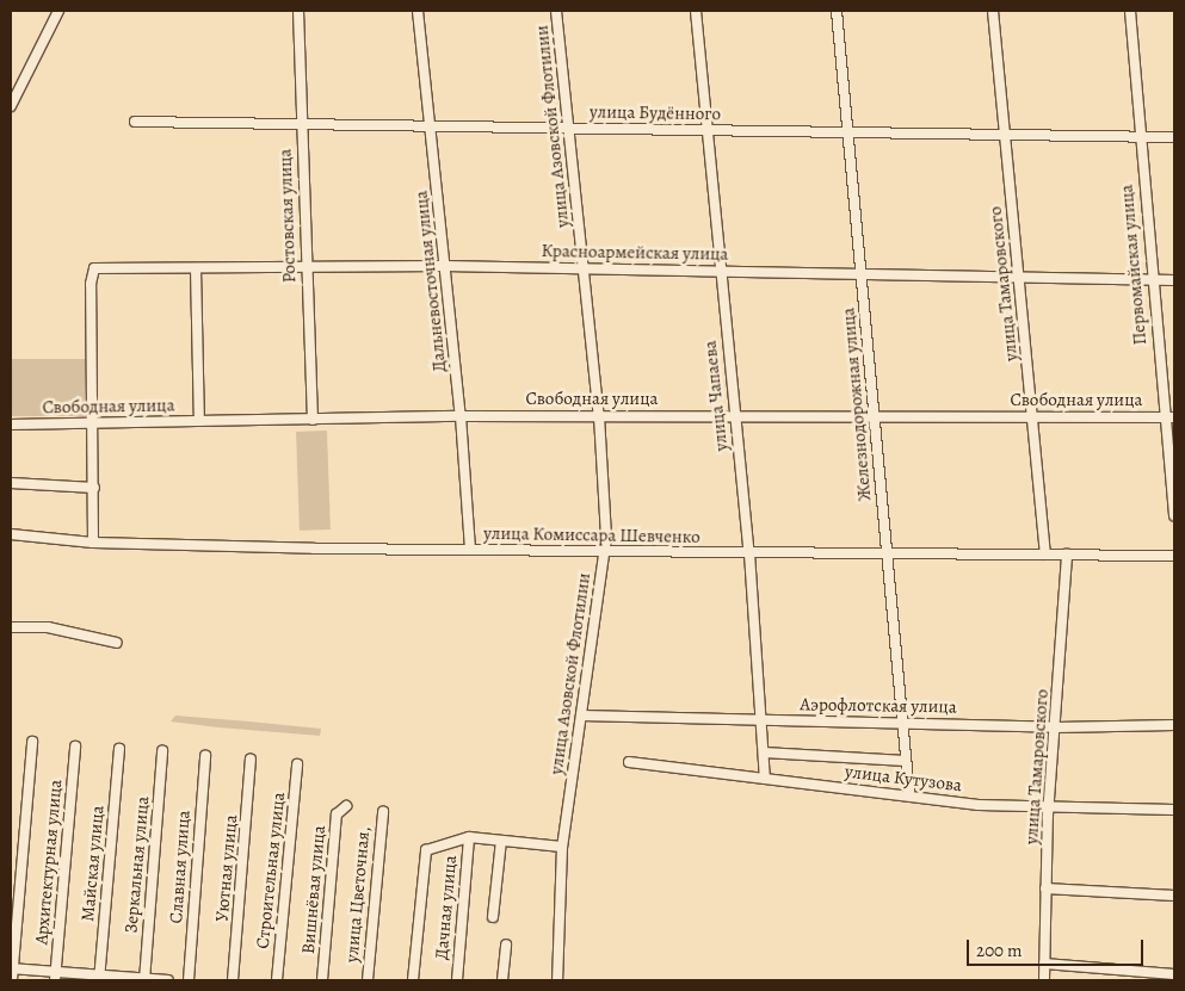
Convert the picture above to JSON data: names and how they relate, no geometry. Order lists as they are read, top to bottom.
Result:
{
  "streets": {
    "street": [
      "улица Будённого",
      "улица Азовской Флотилии",
      "Ростовская улица",
      "Красноармейская улица",
      "Первомайская улица",
      "Дальневосточная улица",
      "улица Тамаровского",
      "улица Чапаева",
      "Свободная улица",
      "Железнодорожная улица",
      "улица Комиссара Шевченко",
      "Аэрофлотская улица",
      "улица Кутузова",
      "Архитектурная улица",
      "Майская улица",
      "Зеркальная улица",
      "Славная улица",
      "Уютная улица",
      "Строительная улица",
      "Вишнёвая улица",
      "улица Цветочная,",
      "Дачная улица"
    ]
  },
  "crossings": [
    ["улица Будённого", "улица Азовской Флотилии"],
    ["улица Будённого", "Ростовская улица"],
    ["улица Будённого", "Первомайская улица"],
    ["улица Будённого", "Дальневосточная улица"],
    ["улица Будённого", "улица Тамаровского"],
    ["улица Будённого", "улица Чапаева"],
    ["улица Будённого", "Железнодорожная улица"],
    ["улица Азовской Флотилии", "Красноармейская улица"],
    ["улица Азовской Флотилии", "Свободная улица"],
    ["улица Азовской Флотилии", "улица Комиссара Шевченко"],
    ["улица Азовской Флотилии", "Аэрофлотская улица"],
    ["Ростовская улица", "Красноармейская улица"],
    ["Ростовская улица", "Свободная улица"],
    ["Красноармейская улица", "Первомайская улица"],
    ["Красноармейская улица", "Дальневосточная улица"],
    ["Красноармейская улица", "улица Тамаровского"],
    ["Красноармейская улица", "улица Чапаева"],
    ["Красноармейская улица", "Свободная улица"],
    ["Красноармейская улица", "Железнодорожная улица"],
    ["Первомайская улица", "Свободная улица"],
    ["Дальневосточная улица", "Свободная улица"],
    ["Дальневосточная улица", "улица Комиссара Шевченко"],
    ["улица Тамаровского", "Свободная улица"],
    ["улица Тамаровского", "улица Комиссара Шевченко"],
    ["улица Тамаровского", "Аэрофлотская улица"],
    ["улица Тамаровского", "улица Кутузова"],
    ["улица Чапаева", "Свободная улица"],
    ["улица Чапаева", "улица Комиссара Шевченко"],
    ["улица Чапаева", "Аэрофлотская улица"],
    ["улица Чапаева", "улица Кутузова"],
    ["Свободная улица", "Железнодорожная улица"],
    ["Железнодорожная улица", "улица Комиссара Шевченко"],
    ["Железнодорожная улица", "Аэрофлотская улица"],
    ["Железнодорожная улица", "улица Кутузова"]
  ],
  "scale_bar": "200 m"
}
